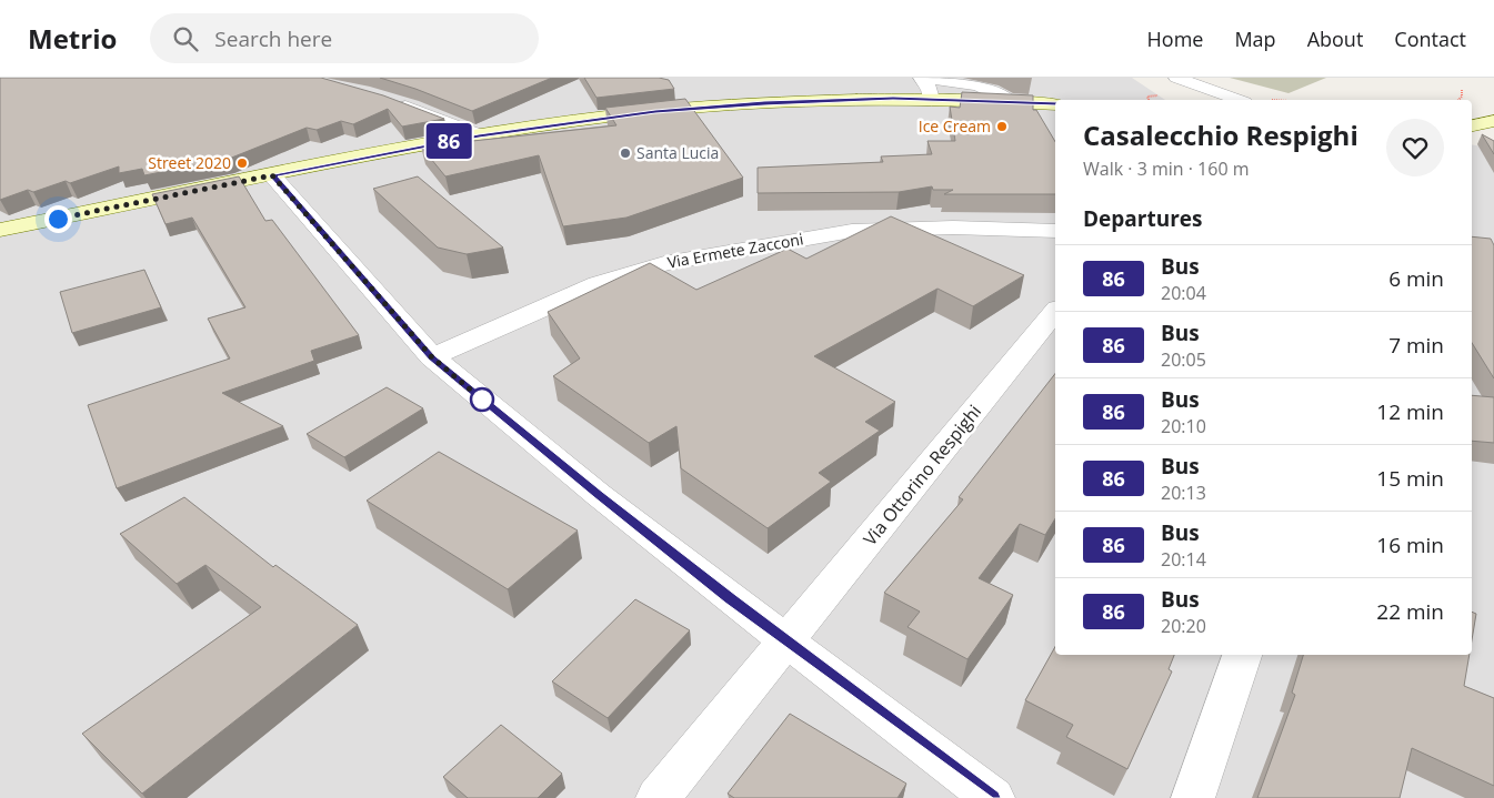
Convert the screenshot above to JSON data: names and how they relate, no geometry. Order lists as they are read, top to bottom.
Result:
{
  "streets": {
    "street": ["Via Ermete Zacconi", "Via Ottorino Respighi"]
  },
  "places": ["Ice Cream", "Santa Lucia", "Street 2020"],
  "lines": ["bus line 86"],
  "page": {
    "header": "Metrio",
    "search": "Search here",
    "nav": [
      "Home",
      "Map",
      "About",
      "Contact"
    ],
    "on_map": "86",
    "heading": [
      ["Casalecchio Respighi", "Walk · 3 min · 160 m"],
      "Departures"
    ],
    "list": [
      {
        "mark": "86",
        "name": "Bus",
        "note": "20:04",
        "value": "6 min"
      },
      {
        "mark": "86",
        "name": "Bus",
        "note": "20:05",
        "value": "7 min"
      },
      {
        "mark": "86",
        "name": "Bus",
        "note": "20:10",
        "value": "12 min"
      },
      {
        "mark": "86",
        "name": "Bus",
        "note": "20:13",
        "value": "15 min"
      },
      {
        "mark": "86",
        "name": "Bus",
        "note": "20:14",
        "value": "16 min"
      },
      {
        "mark": "86",
        "name": "Bus",
        "note": "20:20",
        "value": "22 min"
      }
    ]
  }
}
